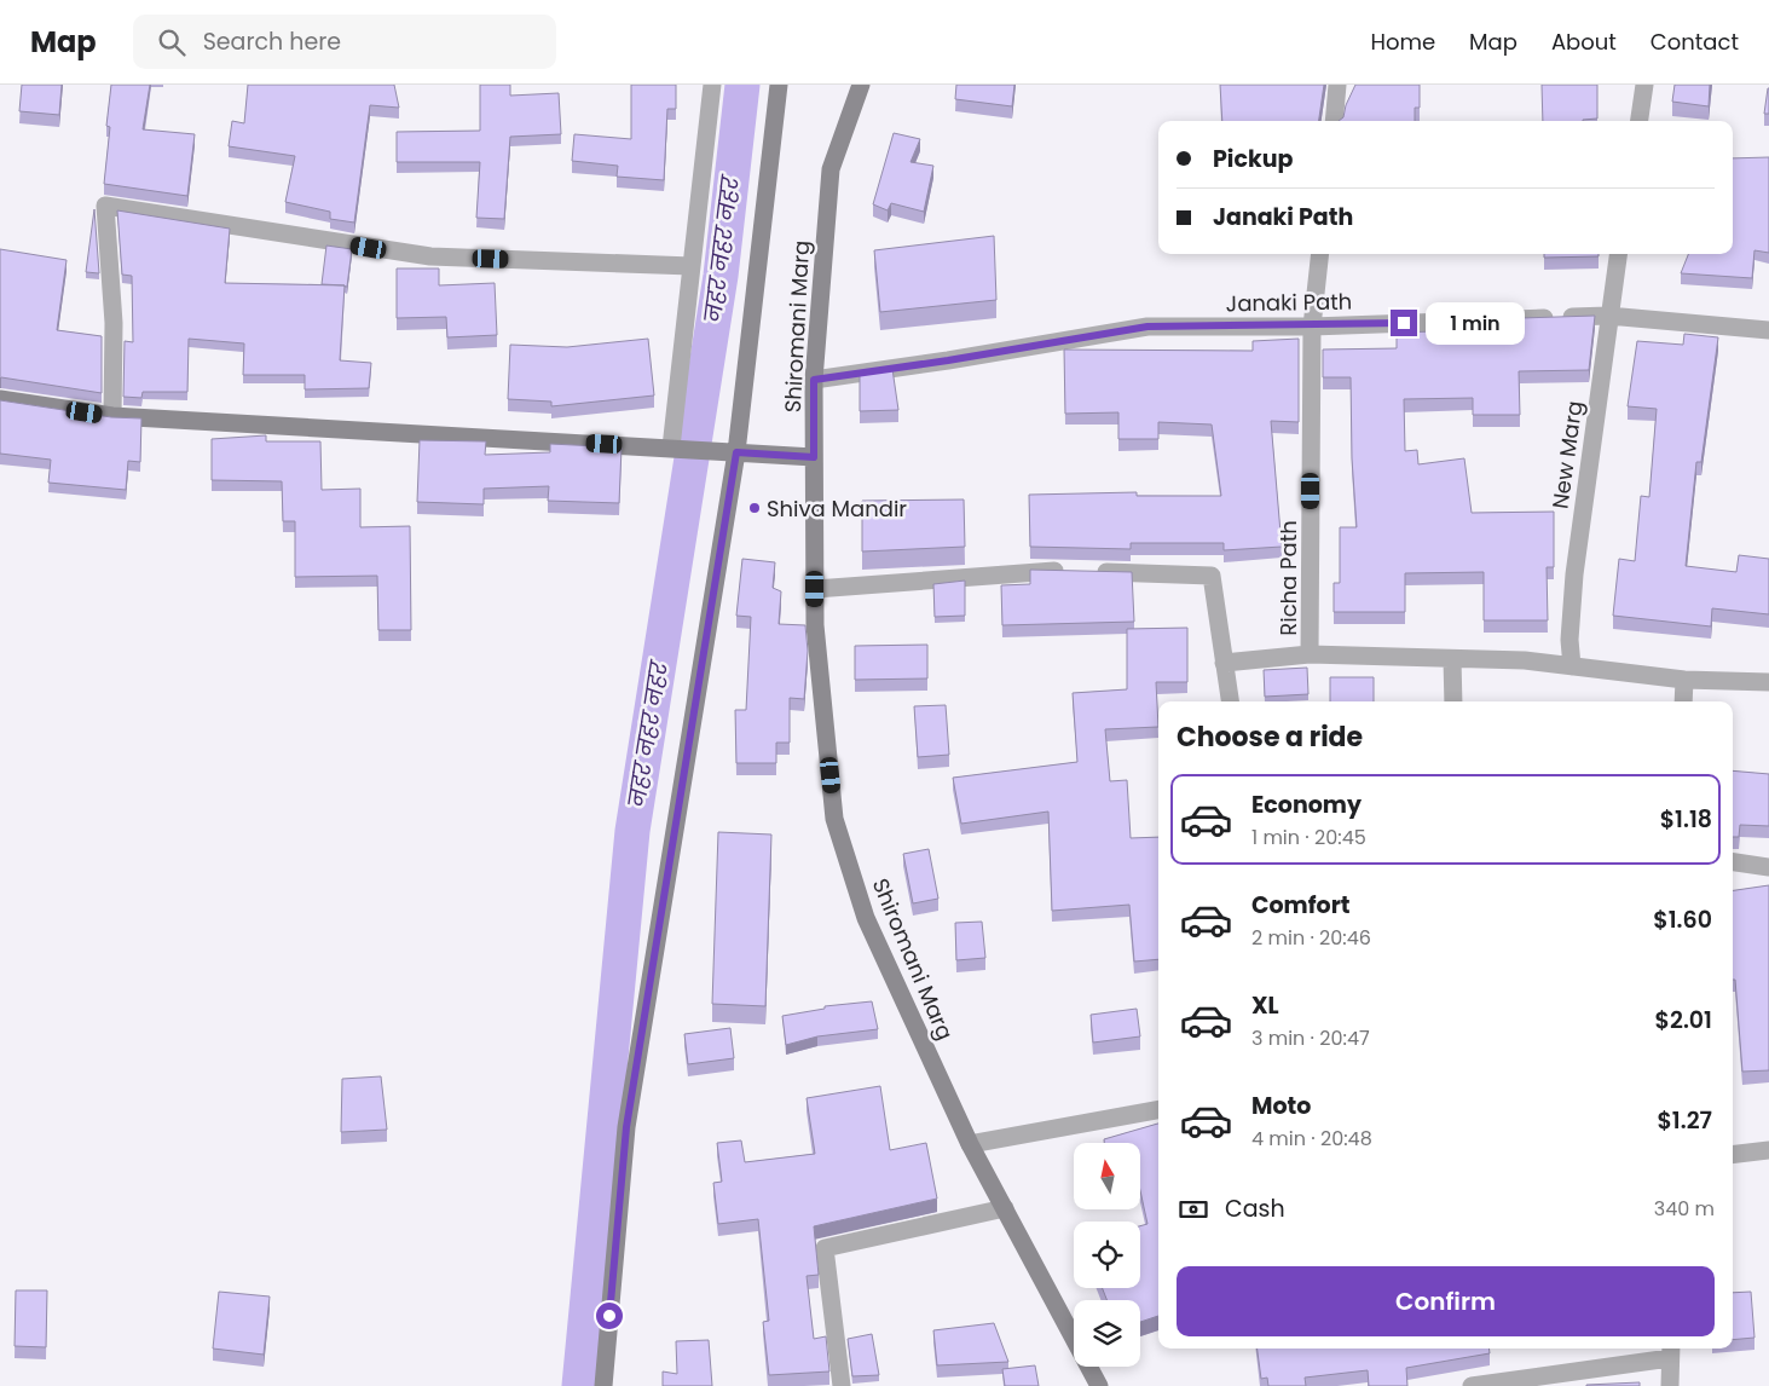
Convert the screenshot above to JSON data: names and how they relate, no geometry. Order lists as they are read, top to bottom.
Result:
{
  "streets": {
    "street": [
      "Janaki Path",
      "Shiromani Marg",
      "New Marg",
      "Richa Path"
    ]
  },
  "crossings": [
    ["Janaki Path", "Shiromani Marg"],
    ["Janaki Path", "New Marg"],
    ["Janaki Path", "Richa Path"]
  ],
  "water": ["नहर नहर नहर"],
  "places": ["Shiva Mandir"],
  "north": "top",
  "page": {
    "header": "Map",
    "search": "Search here",
    "nav": [
      "Home",
      "Map",
      "About",
      "Contact"
    ],
    "banner": ["Pickup", "Janaki Path"],
    "bubble": "1 min",
    "heading": "Choose a ride",
    "list": [
      {
        "name": "Economy",
        "note": "1 min · 20:45",
        "value": "$1.18"
      },
      {
        "name": "Comfort",
        "note": "2 min · 20:46",
        "value": "$1.60"
      },
      {
        "name": "XL",
        "note": "3 min · 20:47",
        "value": "$2.01"
      },
      {
        "name": "Moto",
        "note": "4 min · 20:48",
        "value": "$1.27"
      }
    ],
    "pay": ["Cash", "340 m"],
    "buttons": "Confirm"
  }
}
